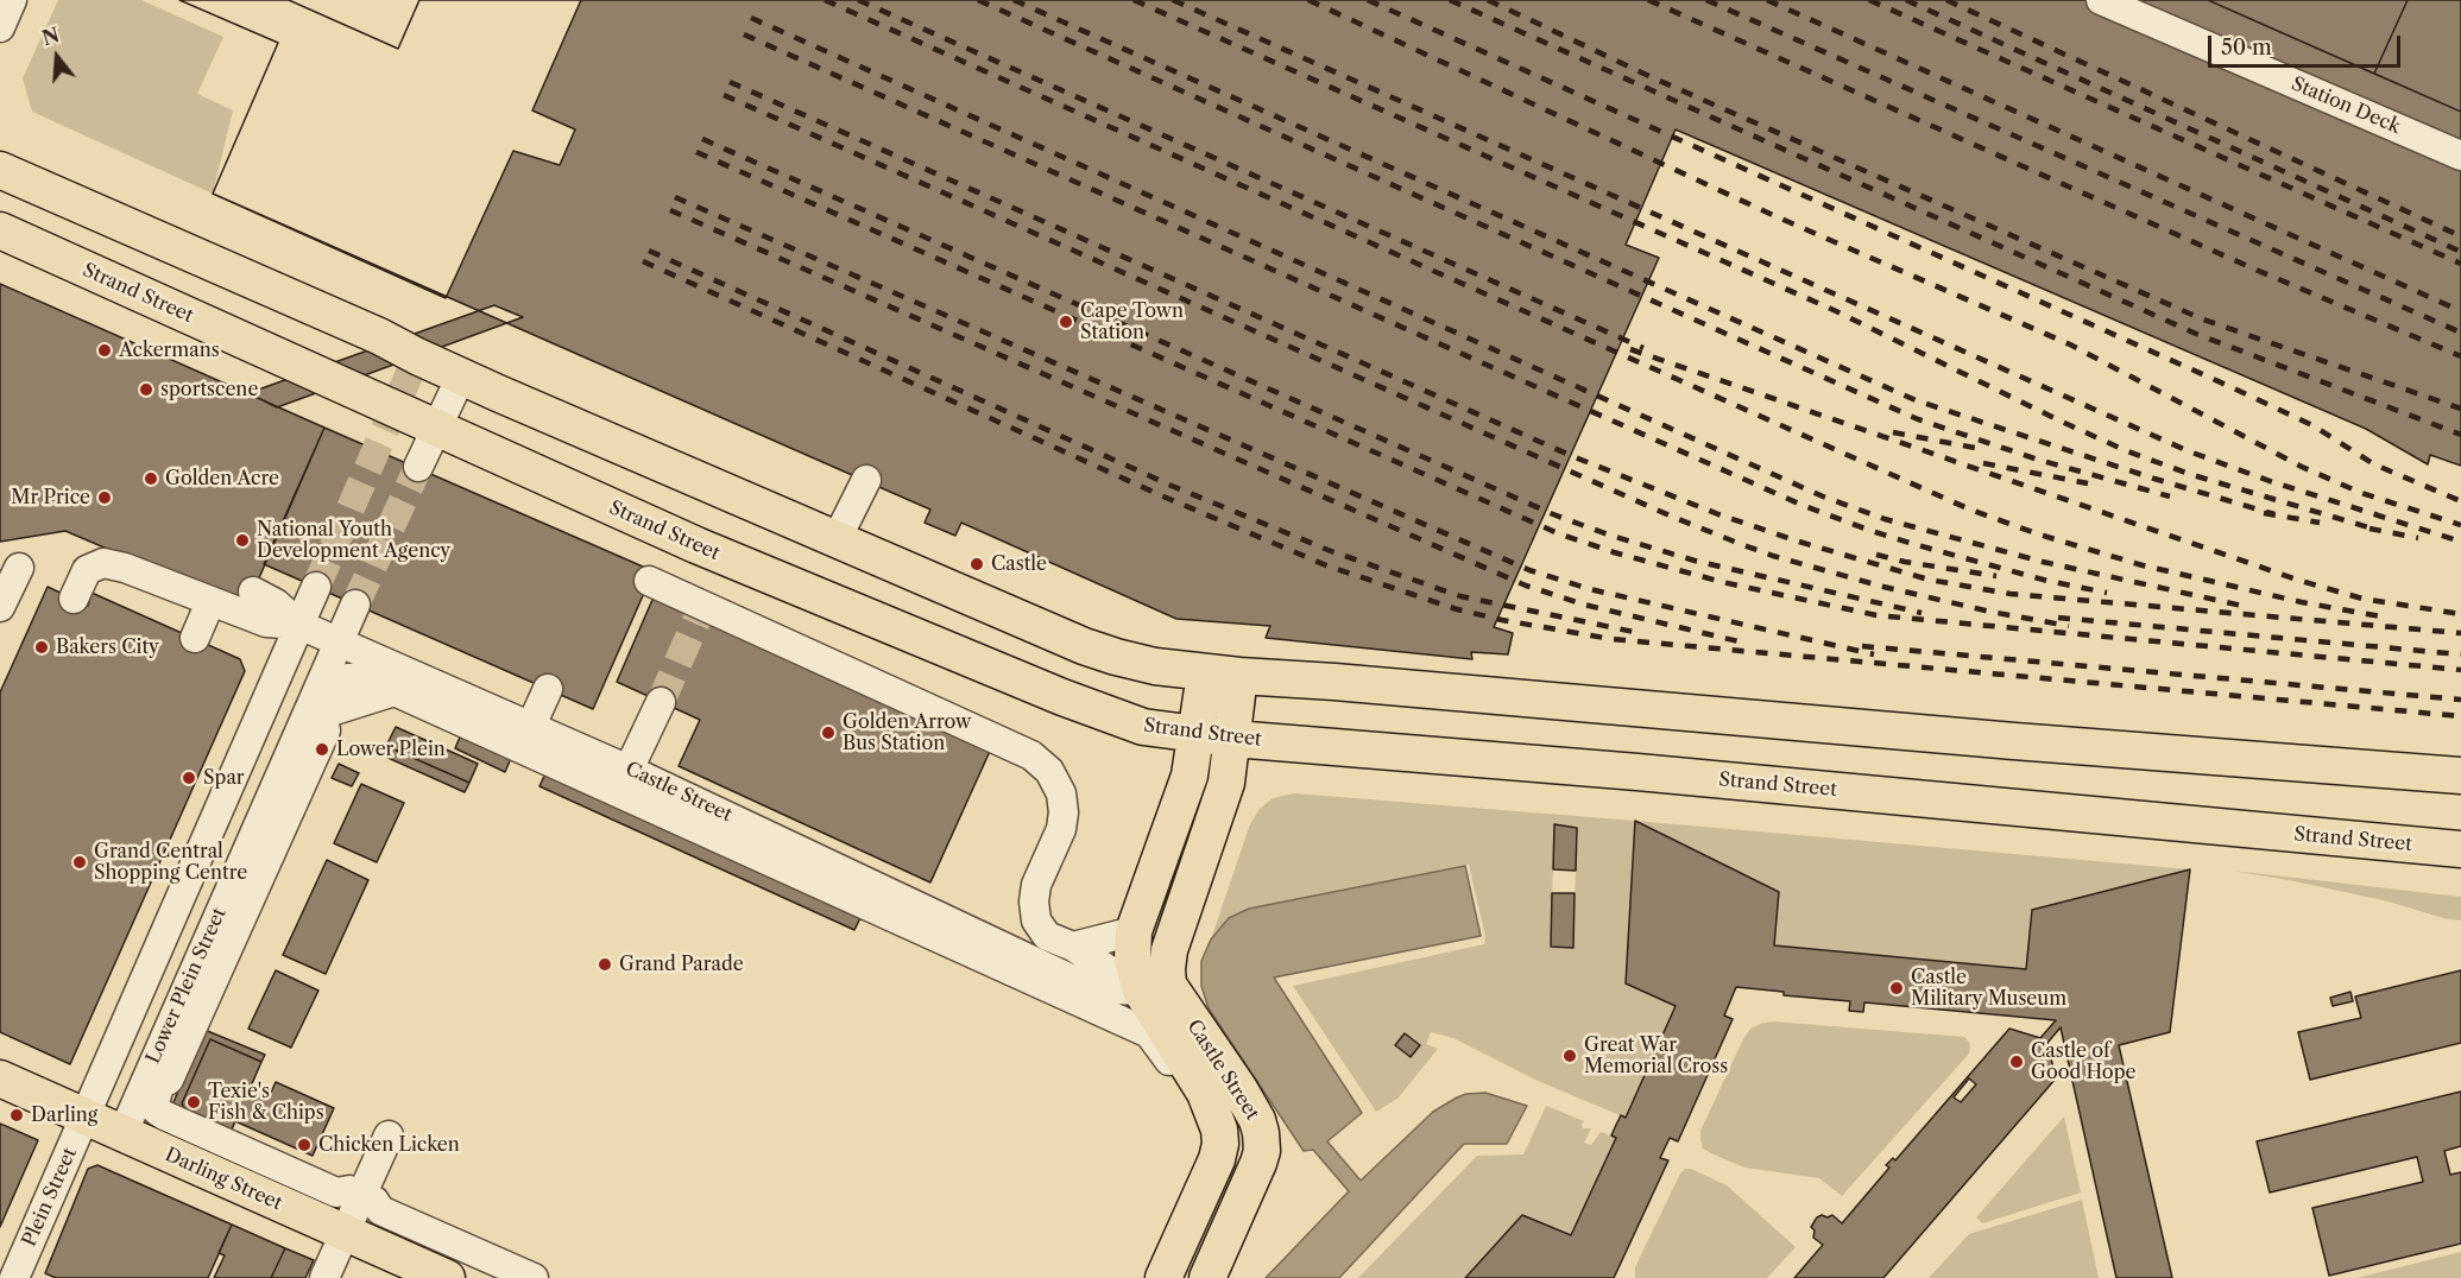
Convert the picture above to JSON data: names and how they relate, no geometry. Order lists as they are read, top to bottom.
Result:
{
  "streets": {
    "main road": ["Strand Street", "Castle Street", "Darling Street"],
    "street": ["Station Deck", "Lower Plein Street", "Plein Street"]
  },
  "crossings": [
    ["Strand Street", "Castle Street"],
    ["Castle Street", "Lower Plein Street"],
    ["Lower Plein Street", "Darling Street"],
    ["Lower Plein Street", "Plein Street"],
    ["Darling Street", "Plein Street"]
  ],
  "places": [
    "Cape Town Station",
    "Ackermans",
    "sportscene",
    "Golden Acre",
    "Mr Price",
    "National Youth Development Agency",
    "Castle",
    "Bakers City",
    "Golden Arrow Bus Station",
    "Lower Plein",
    "Spar",
    "Grand Central Shopping Centre",
    "Grand Parade",
    "Castle Military Museum",
    "Great War Memorial Cross",
    "Castle of Good Hope",
    "Texie's Fish & Chips",
    "Darling",
    "Chicken Licken"
  ],
  "scale_bar": "50 m",
  "north": "top"
}
